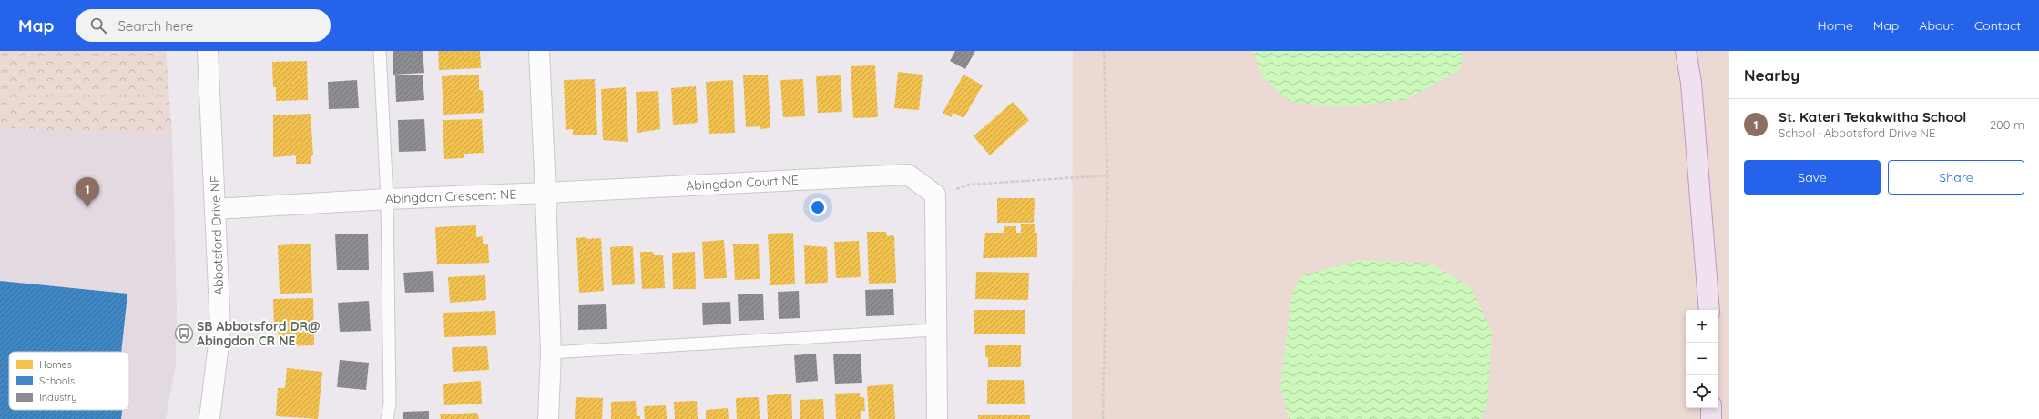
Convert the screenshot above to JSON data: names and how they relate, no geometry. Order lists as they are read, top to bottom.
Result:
{
  "streets": {
    "street": ["Abingdon Court NE", "Abingdon Crescent NE", "Abbotsford Drive NE"]
  },
  "crossings": [
    ["Abingdon Court NE", "Abingdon Crescent NE"],
    ["Abingdon Crescent NE", "Abbotsford Drive NE"]
  ],
  "places": {
    "bus stop": ["SB Abbotsford DR@ Abingdon CR NE"]
  },
  "legend": ["Homes", "Schools", "Industry"],
  "page": {
    "header": "Map",
    "search": "Search here",
    "nav": [
      "Home",
      "Map",
      "About",
      "Contact"
    ],
    "heading": "Nearby",
    "list": [
      {
        "mark": "1",
        "name": "St. Kateri Tekakwitha School",
        "note": "School · Abbotsford Drive NE",
        "value": "200 m"
      }
    ],
    "buttons": ["Save", "Share"],
    "pins": "1",
    "map_buttons": ["+", "−"]
  }
}
